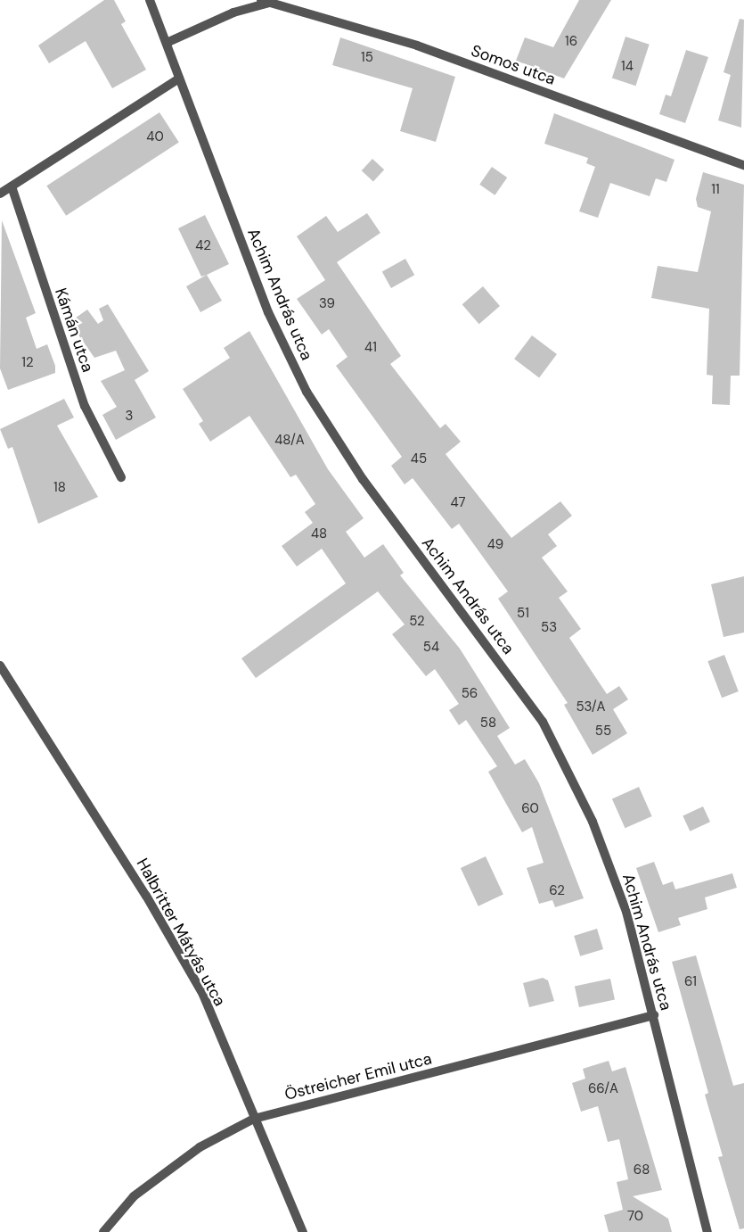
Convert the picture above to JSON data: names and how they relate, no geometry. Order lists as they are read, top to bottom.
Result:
{
  "streets": {
    "street": [
      "Somos utca",
      "Achim András utca",
      "Kámán utca",
      "Halbritter Mátyás utca",
      "Östreicher Emil utca"
    ]
  },
  "crossings": [
    ["Somos utca", "Achim András utca"],
    ["Achim András utca", "Östreicher Emil utca"],
    ["Halbritter Mátyás utca", "Östreicher Emil utca"]
  ],
  "house_numbers": [
    "16",
    "15",
    "14",
    "40",
    "11",
    "42",
    "39",
    "41",
    "12",
    "3",
    "48/A",
    "45",
    "18",
    "47",
    "48",
    "49",
    "51",
    "52",
    "53",
    "54",
    "56",
    "53/A",
    "58",
    "55",
    "60",
    "62",
    "61",
    "66/A",
    "68",
    "70"
  ]
}
